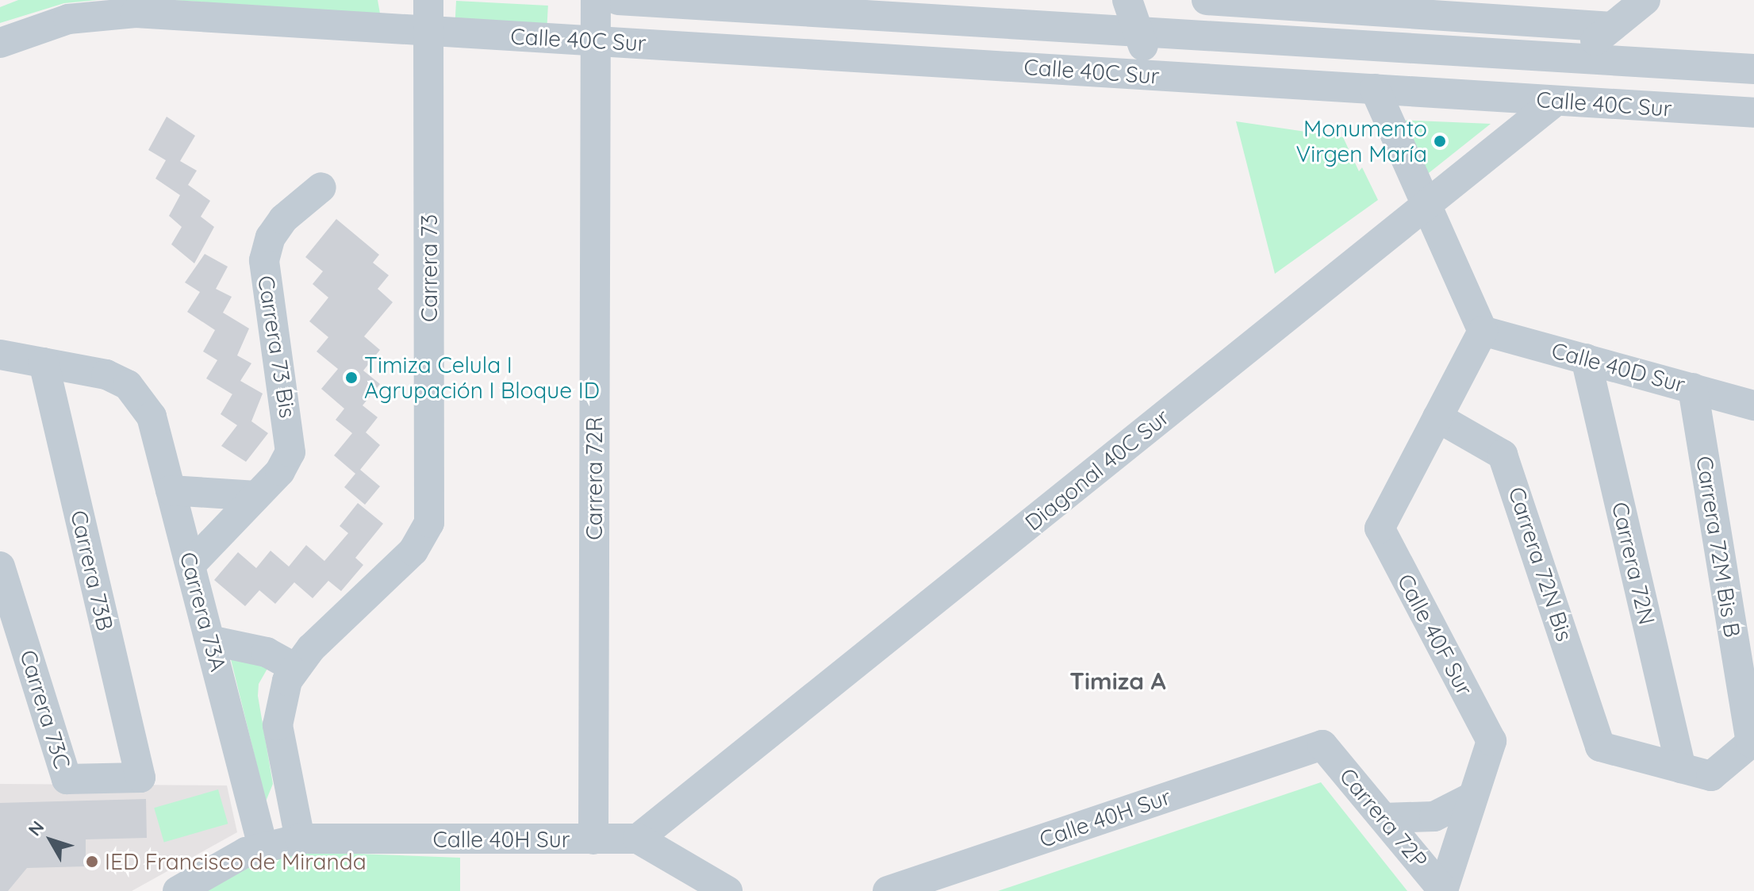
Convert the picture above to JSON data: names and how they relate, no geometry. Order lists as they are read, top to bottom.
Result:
{
  "streets": {
    "street": [
      "Calle 40C Sur",
      "Carrera 73",
      "Carrera 73 Bis",
      "Calle 40D Sur",
      "Diagonal 40C Sur",
      "Carrera 72R",
      "Carrera 72M Bis B",
      "Carrera 72N",
      "Carrera 72N Bis",
      "Carrera 73B",
      "Carrera 73A",
      "Calle 40F Sur",
      "Carrera 73C",
      "Calle 40H Sur",
      "Carrera 72P"
    ]
  },
  "crossings": [
    ["Calle 40C Sur", "Carrera 73"],
    ["Calle 40C Sur", "Diagonal 40C Sur"],
    ["Calle 40C Sur", "Carrera 72R"],
    ["Calle 40D Sur", "Carrera 72M Bis B"],
    ["Calle 40D Sur", "Carrera 72N"],
    ["Diagonal 40C Sur", "Calle 40H Sur"],
    ["Carrera 72R", "Calle 40H Sur"],
    ["Carrera 72M Bis B", "Carrera 72N"],
    ["Carrera 72M Bis B", "Carrera 72N Bis"],
    ["Carrera 72N", "Carrera 72N Bis"],
    ["Carrera 72N Bis", "Calle 40F Sur"],
    ["Carrera 73B", "Carrera 73A"],
    ["Carrera 73B", "Carrera 73C"],
    ["Carrera 73A", "Calle 40H Sur"],
    ["Calle 40H Sur", "Carrera 72P"]
  ],
  "districts": ["Timiza A"],
  "places": ["Monumento Virgen María", "Timiza Celula I Agrupación I Bloque ID", "IED Francisco de Miranda"],
  "north": "top left"
}
